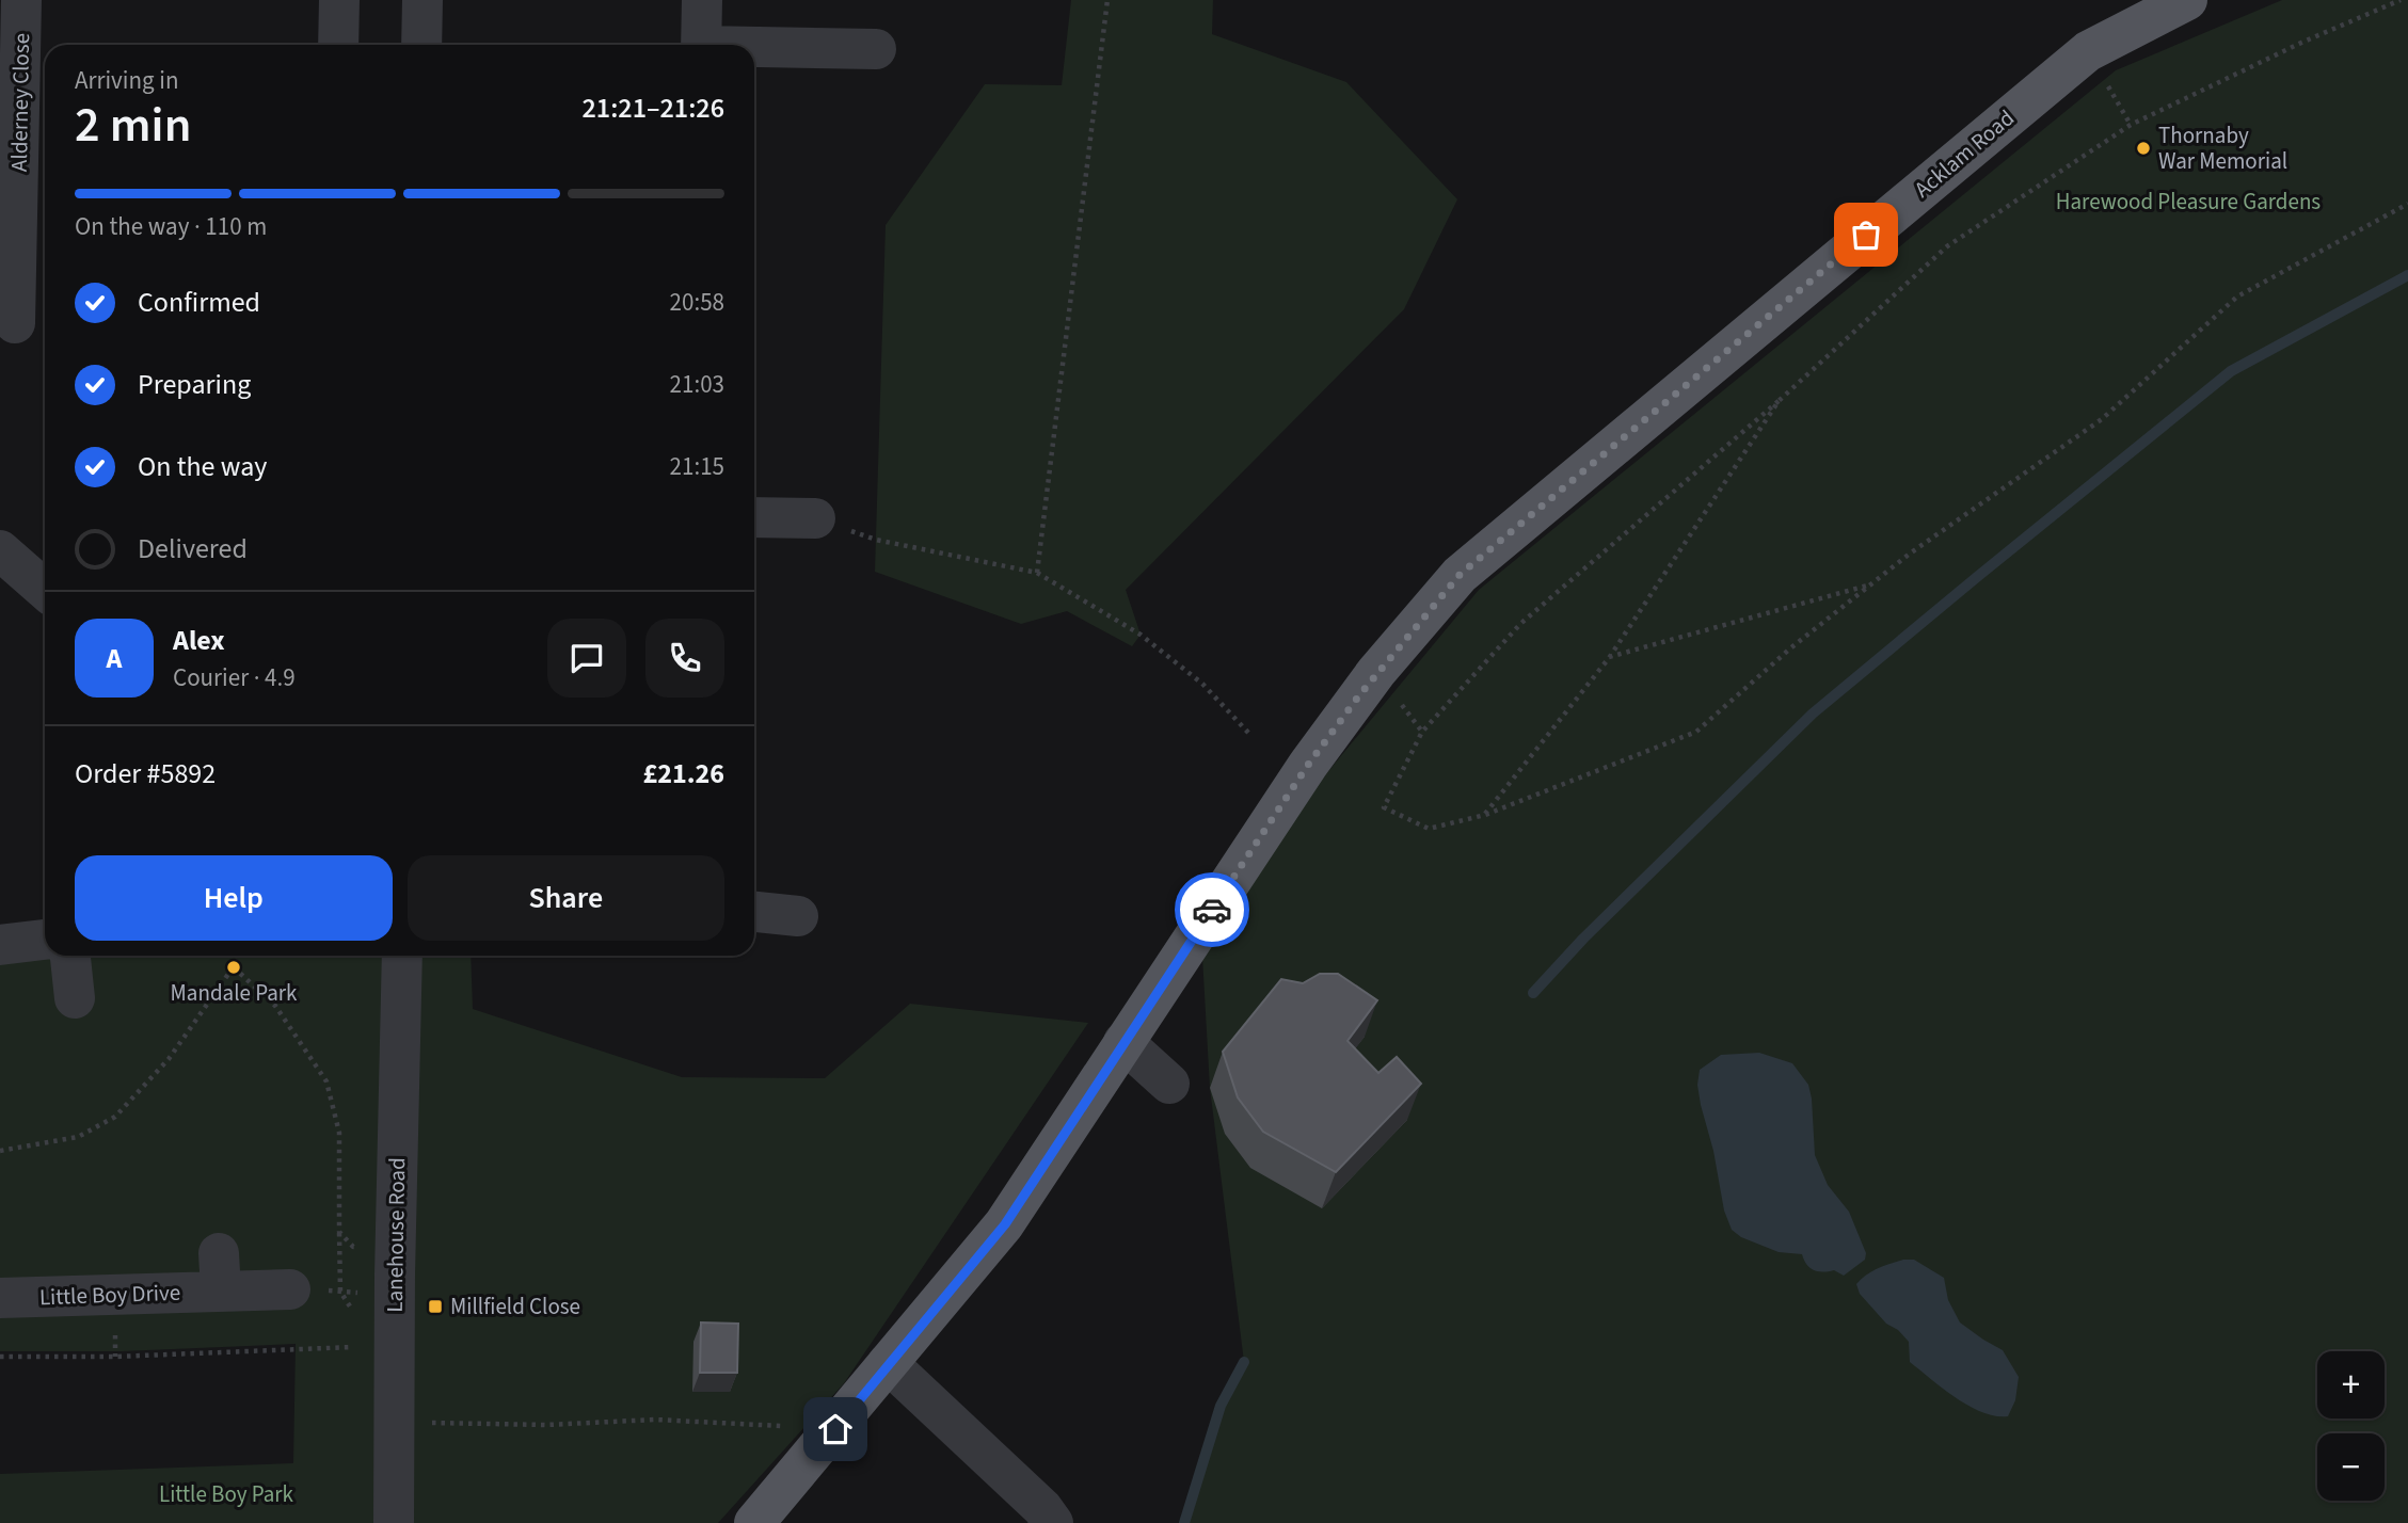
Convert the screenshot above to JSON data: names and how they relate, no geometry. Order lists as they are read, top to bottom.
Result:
{
  "streets": {
    "main road": ["Acklam Road"],
    "street": ["Alderney Close", "Lanehouse Road", "Little Boy Drive"]
  },
  "parks": ["Harewood Pleasure Gardens", "Little Boy Park"],
  "places": {
    "other": ["Thornaby War Memorial", "Mandale Park"],
    "transit": ["Millfield Close"]
  },
  "page": {
    "heading": ["2 min", "Arriving in", "21:21–21:26"],
    "panel": [
      "Alex",
      "Courier · 4.9",
      "Order #5892",
      "£21.26"
    ],
    "bar": "On the way · 110 m",
    "list": [
      ["Confirmed", "20:58"],
      ["Preparing", "21:03"],
      ["On the way", "21:15"],
      "Delivered"
    ],
    "round": "A",
    "buttons": ["Help", "Share"],
    "map_buttons": ["+", "−"]
  }
}
